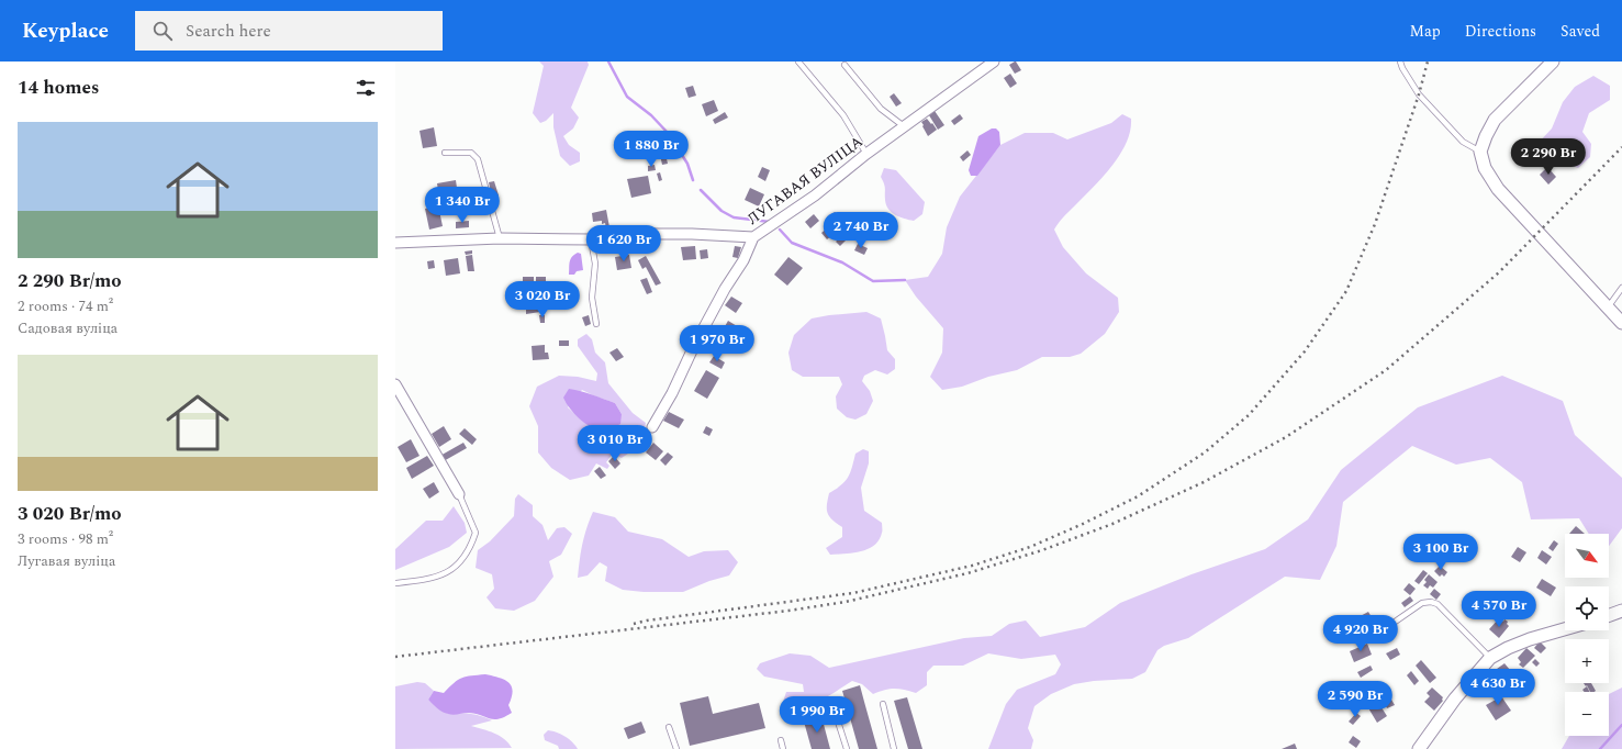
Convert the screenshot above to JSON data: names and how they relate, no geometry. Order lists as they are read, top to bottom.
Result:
{
  "streets": {
    "street": ["ЛУГАВАЯ ВУЛІЦА"]
  },
  "north": "bottom right",
  "page": {
    "header": "Keyplace",
    "search": "Search here",
    "nav": ["Map", "Directions", "Saved"],
    "heading": "14 homes",
    "list": [
      {
        "name": "2 290 Br/mo",
        "note": "2 rooms · 74 m² · Садовая вуліца"
      },
      {
        "name": "3 020 Br/mo",
        "note": "3 rooms · 98 m² · Лугавая вуліца"
      }
    ],
    "price": [
      "1 880 Br",
      "2 290 Br",
      "1 340 Br",
      "2 740 Br",
      "1 620 Br",
      "3 020 Br",
      "1 970 Br",
      "3 010 Br",
      "3 100 Br",
      "4 570 Br",
      "4 920 Br",
      "4 630 Br",
      "2 590 Br",
      "1 990 Br"
    ],
    "map_buttons": ["+", "−"]
  }
}
